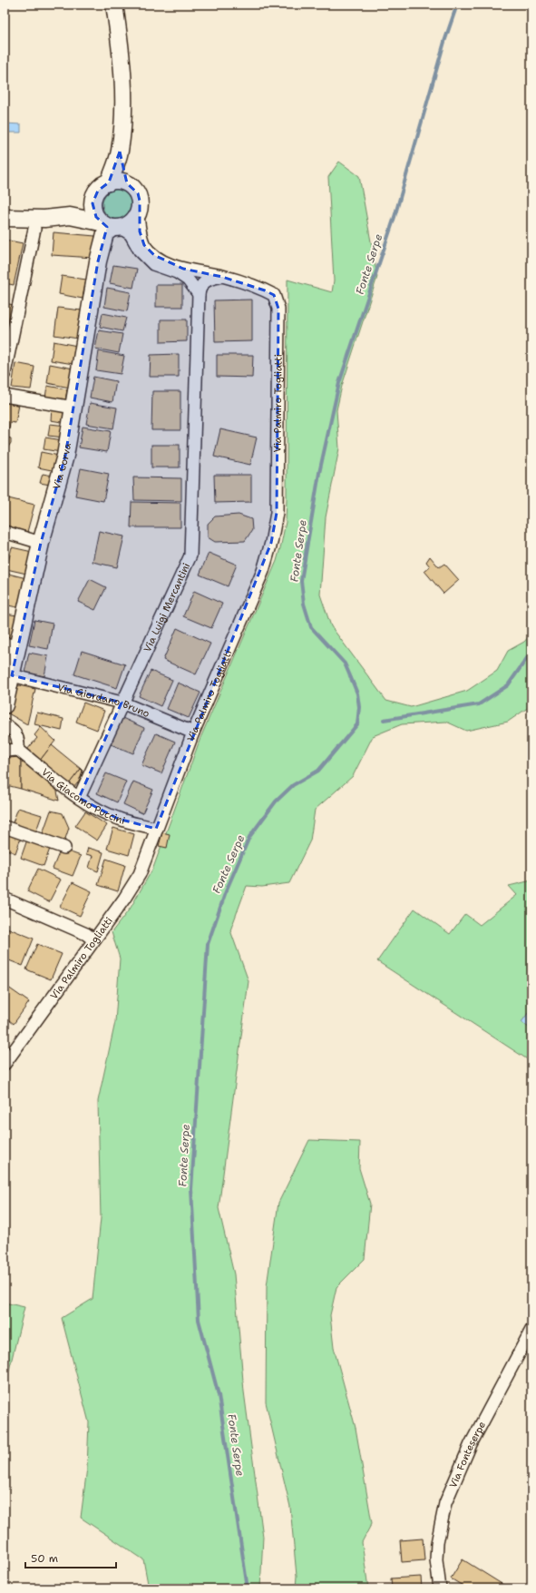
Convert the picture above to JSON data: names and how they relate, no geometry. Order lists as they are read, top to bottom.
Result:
{
  "streets": {
    "street": [
      "Via Palmiro Togliatti",
      "Via Corva",
      "Via Luigi Mercantini",
      "Via Giordano Bruno",
      "Via Giacomo Puccini",
      "Via Fonteserpe"
    ]
  },
  "crossings": [
    ["Via Palmiro Togliatti", "Via Giordano Bruno"],
    ["Via Palmiro Togliatti", "Via Giacomo Puccini"],
    ["Via Corva", "Via Giordano Bruno"],
    ["Via Luigi Mercantini", "Via Giordano Bruno"],
    ["Via Luigi Mercantini", "Via Giacomo Puccini"]
  ],
  "water": ["Fonte Serpe"],
  "scale_bar": "50 m"
}
